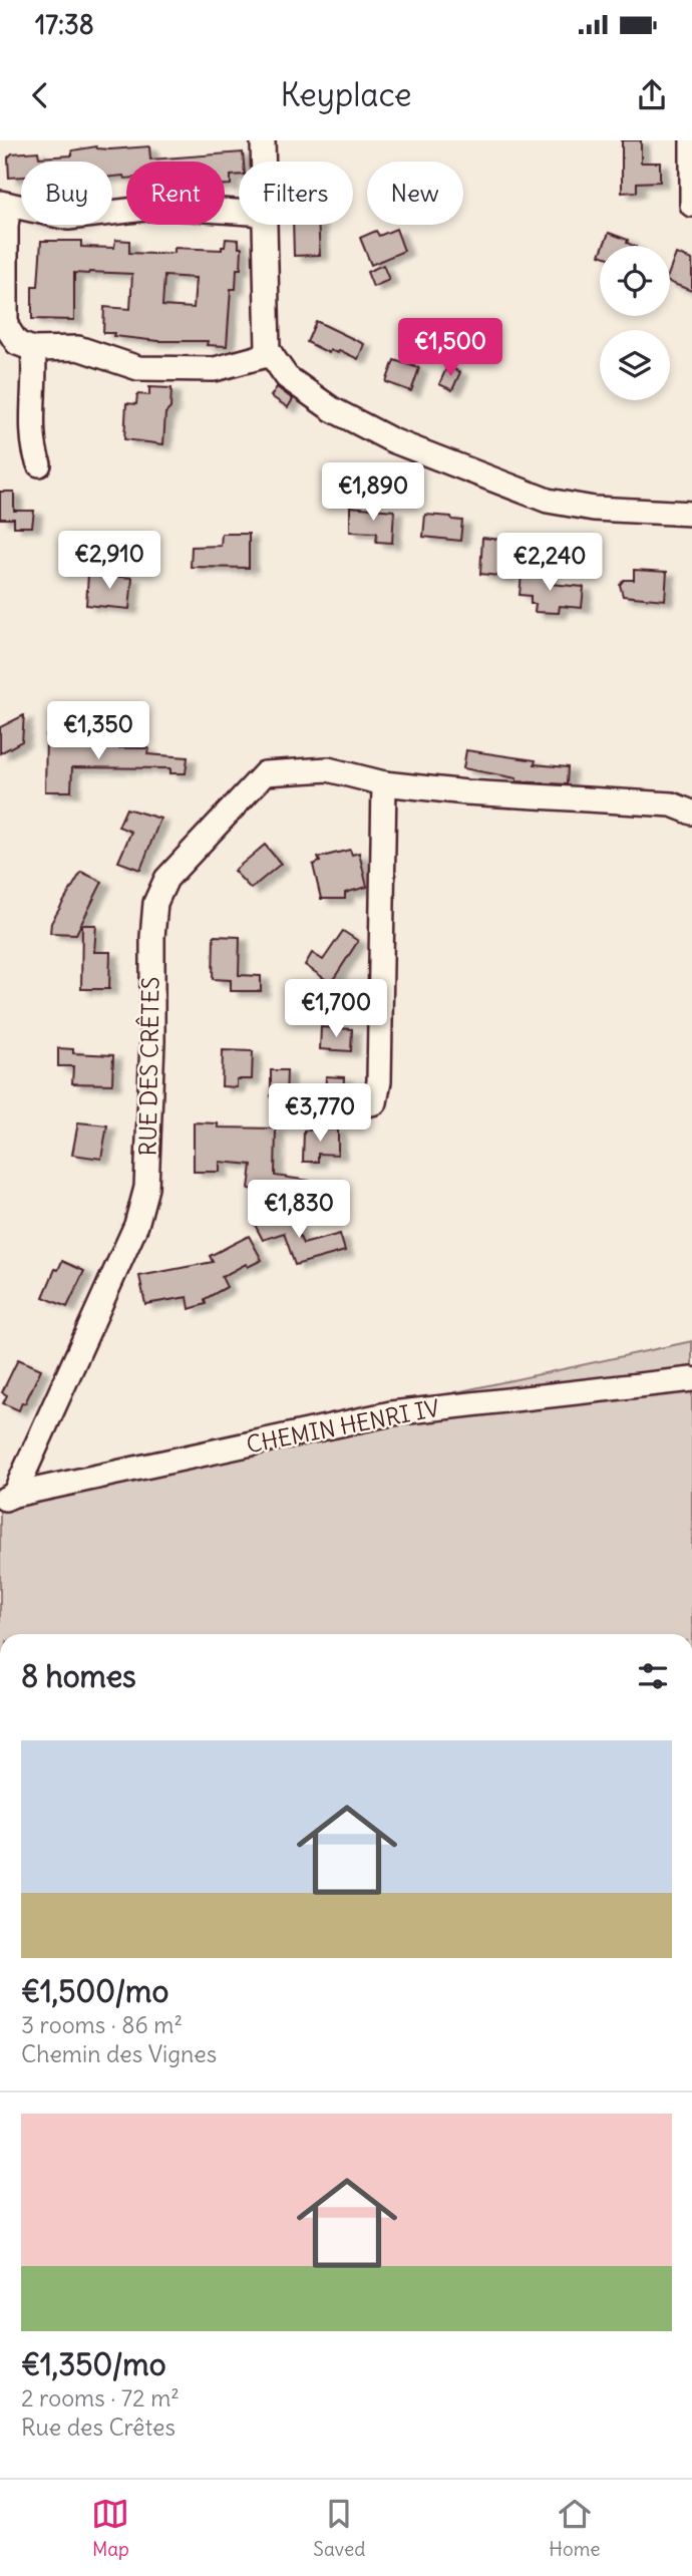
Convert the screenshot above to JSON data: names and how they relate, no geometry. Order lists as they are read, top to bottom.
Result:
{
  "streets": {
    "street": ["RUE DES CRÊTES", "CHEMIN HENRI IV"]
  },
  "crossings": [
    ["RUE DES CRÊTES", "CHEMIN HENRI IV"]
  ],
  "page": {
    "status": "17:38",
    "header": "Keyplace",
    "chip": [
      "Buy",
      "Rent",
      "Filters",
      "New"
    ],
    "price": [
      "€1,500",
      "€1,890",
      "€2,910",
      "€2,240",
      "€1,350",
      "€1,700",
      "€3,770",
      "€1,830"
    ],
    "heading": "8 homes",
    "list": [
      {
        "name": "€1,500/mo",
        "note": "3 rooms · 86 m² · Chemin des Vignes"
      },
      {
        "name": "€1,350/mo",
        "note": "2 rooms · 72 m² · Rue des Crêtes"
      }
    ],
    "tabs": ["Map", "Saved", "Home"]
  }
}
